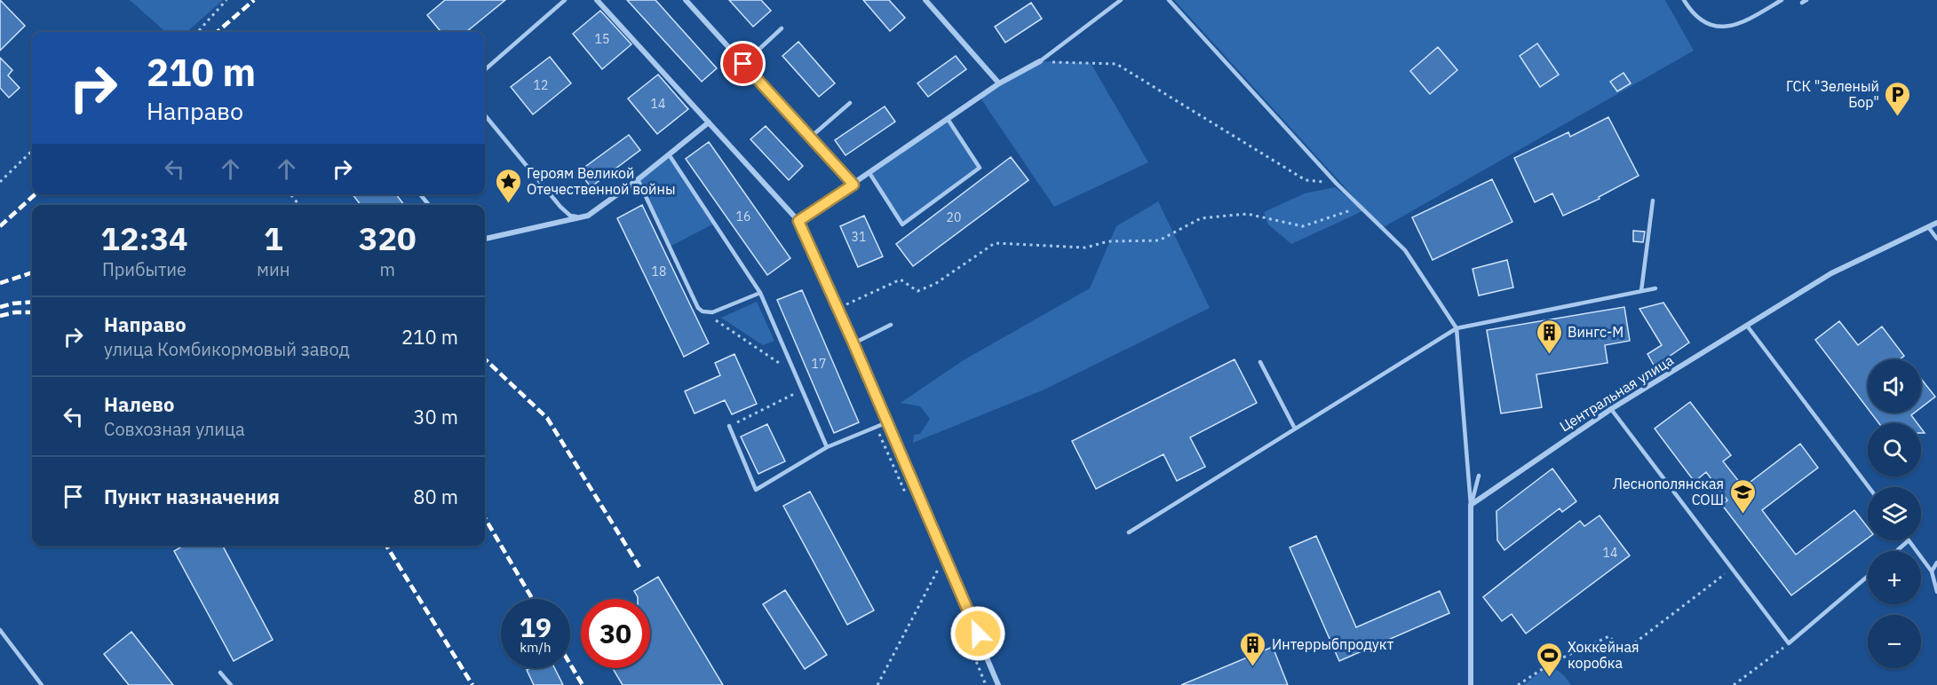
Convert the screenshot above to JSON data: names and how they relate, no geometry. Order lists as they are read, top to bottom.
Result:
{
  "streets": {
    "street": ["Центральная улица"]
  },
  "places": {
    "parking": ["ГСК \"Зеленый Бор\""],
    "place": ["Героям Великой Отечественной войны"],
    "building": ["Вингс-М", "Интеррыбпродукт"],
    "school or university": ["Леснополянская СОШ"],
    "sports": ["Хоккейная коробка"]
  },
  "house_numbers": [
    "15",
    "12",
    "14",
    "16",
    "20",
    "31",
    "18",
    "17",
    "14"
  ],
  "page": {
    "turn": ["210 m", "Направо"],
    "eta": [
      "12:34",
      "Прибытие",
      "1",
      "мин",
      "320",
      "m"
    ],
    "list": [
      {
        "name": "Направо",
        "note": "улица Комбикормовый завод",
        "value": "210 m"
      },
      {
        "name": "Налево",
        "note": "Совхозная улица",
        "value": "30 m"
      },
      {
        "name": "Пункт назначения",
        "value": "80 m"
      }
    ],
    "map_buttons": ["+", "−"],
    "speed": "19 km/h",
    "limit": "30"
  }
}
